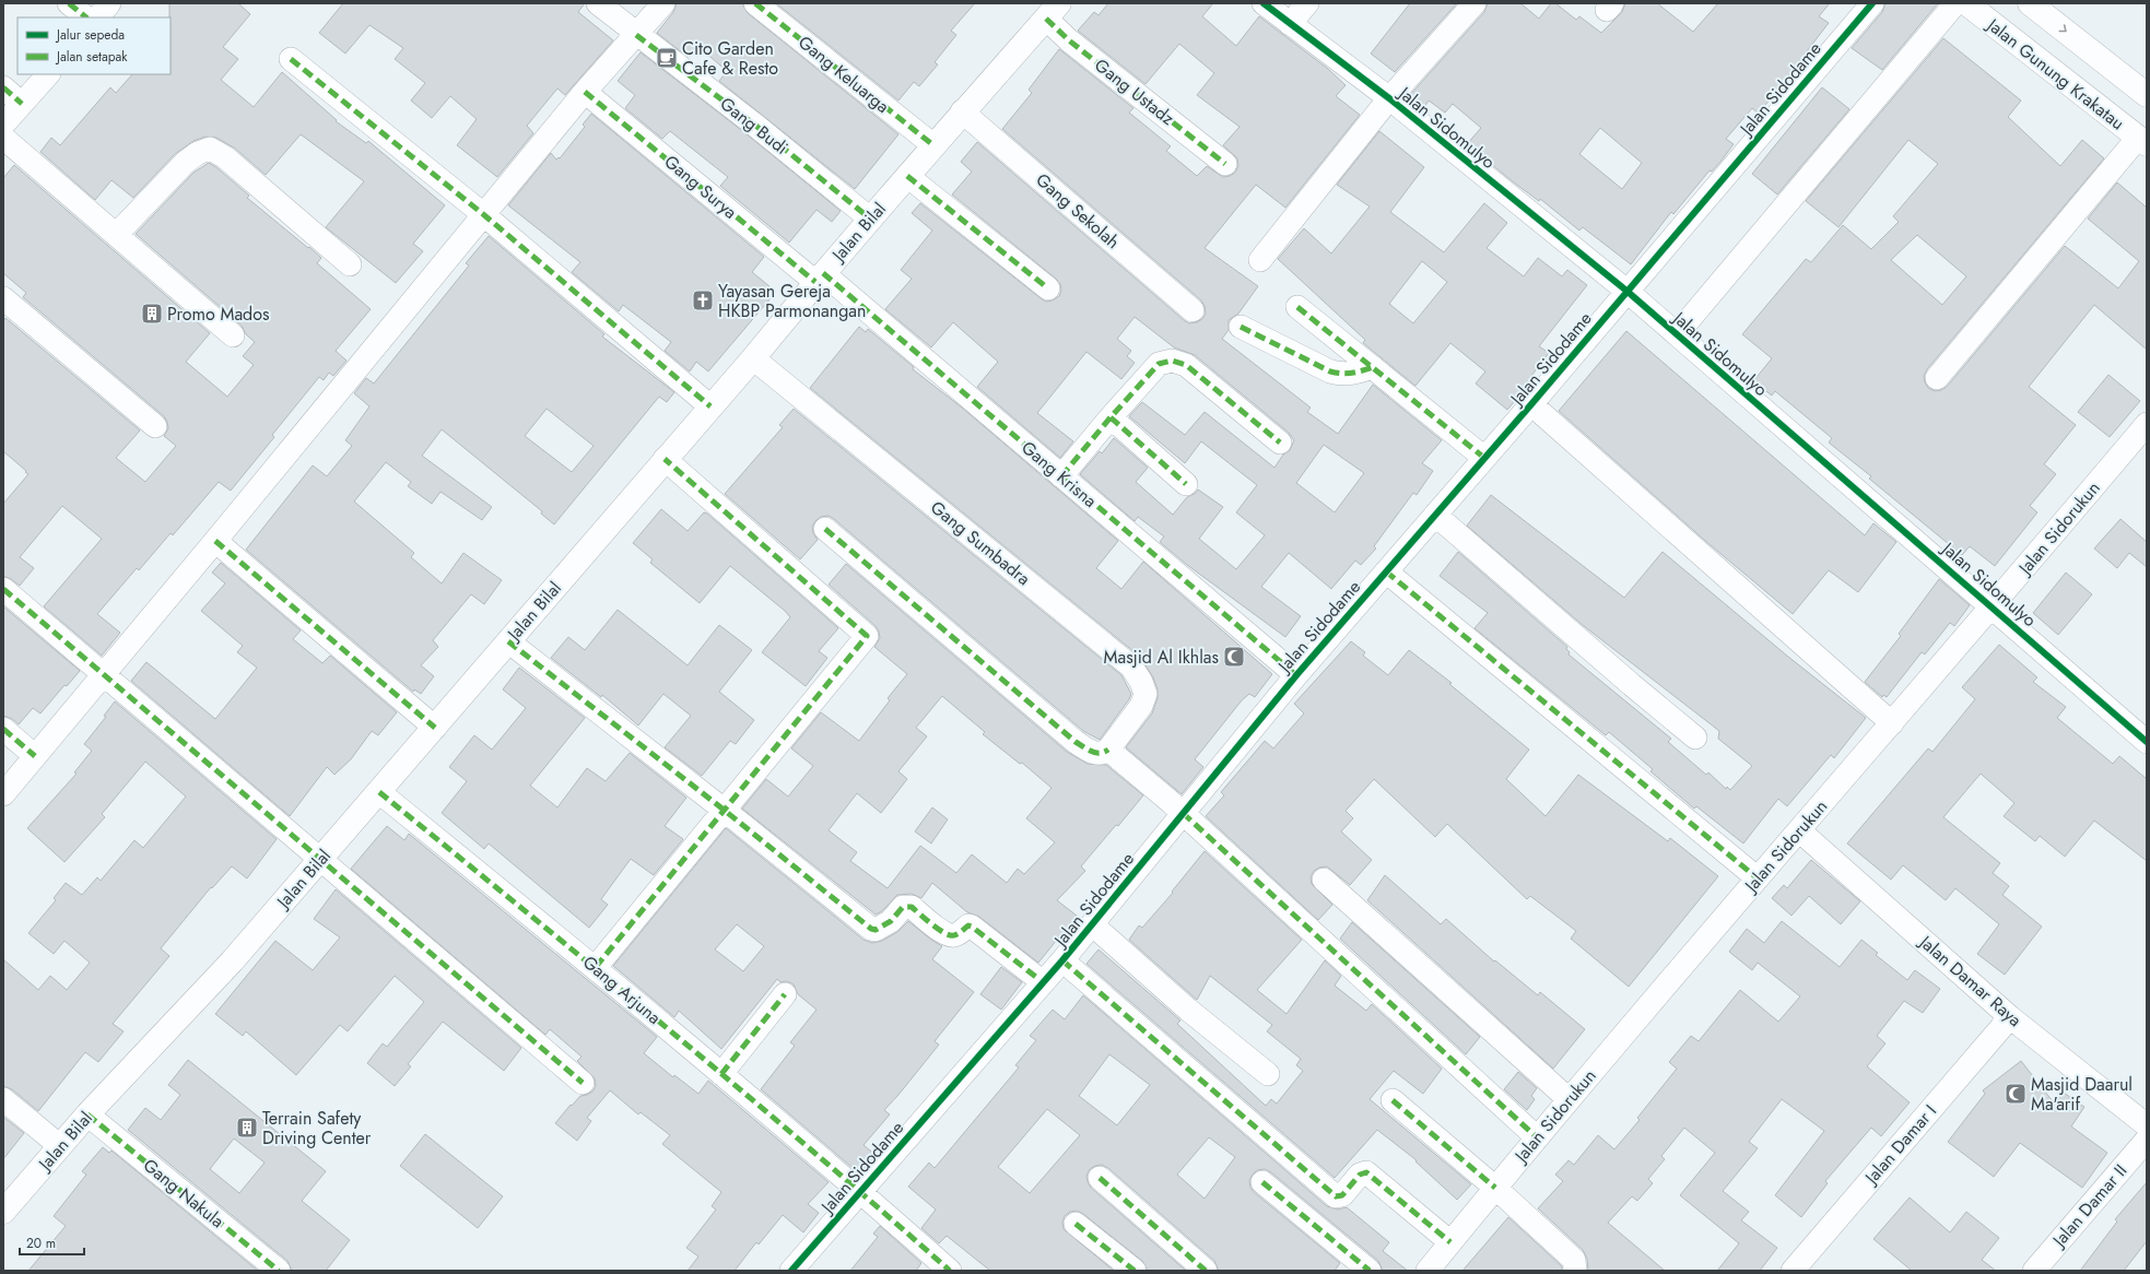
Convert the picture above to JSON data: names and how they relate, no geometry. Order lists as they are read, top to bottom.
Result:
{
  "streets": {
    "main road": ["Jalan Gunung Krakatau", "Jalan Bilal"],
    "street": [
      "Gang Keluarga",
      "Jalan Sidodame",
      "Gang Ustadz",
      "Gang Budi",
      "Jalan Sidomulyo",
      "Gang Surya",
      "Gang Sekolah",
      "Gang Krisna",
      "Jalan Sidorukun",
      "Gang Sumbadra",
      "Jalan Damar Raya",
      "Gang Arjuna",
      "Jalan Damar I",
      "Gang Nakula",
      "Jalan Damar II"
    ]
  },
  "crossings": [
    ["Gang Keluarga", "Jalan Bilal"],
    ["Jalan Sidodame", "Jalan Sidomulyo"],
    ["Jalan Sidodame", "Gang Krisna"],
    ["Jalan Sidodame", "Gang Arjuna"],
    ["Gang Ustadz", "Jalan Bilal"],
    ["Gang Budi", "Jalan Bilal"],
    ["Jalan Sidomulyo", "Jalan Sidorukun"],
    ["Gang Surya", "Jalan Bilal"],
    ["Gang Surya", "Gang Krisna"],
    ["Gang Sekolah", "Jalan Bilal"],
    ["Jalan Bilal", "Gang Krisna"],
    ["Jalan Bilal", "Gang Sumbadra"],
    ["Jalan Bilal", "Gang Arjuna"],
    ["Jalan Bilal", "Gang Nakula"],
    ["Jalan Sidorukun", "Jalan Damar Raya"],
    ["Jalan Damar Raya", "Jalan Damar I"]
  ],
  "places": {
    "cafe": ["Cito Garden Cafe & Resto"],
    "church": ["Yayasan Gereja HKBP Parmonangan"],
    "building": ["Promo Mados", "Terrain Safety Driving Center"],
    "mosque": ["Masjid Al Ikhlas", "Masjid Daarul Ma'arif"]
  },
  "legend": ["Jalur sepeda", "Jalan setapak"],
  "scale_bar": "20 m"
}
